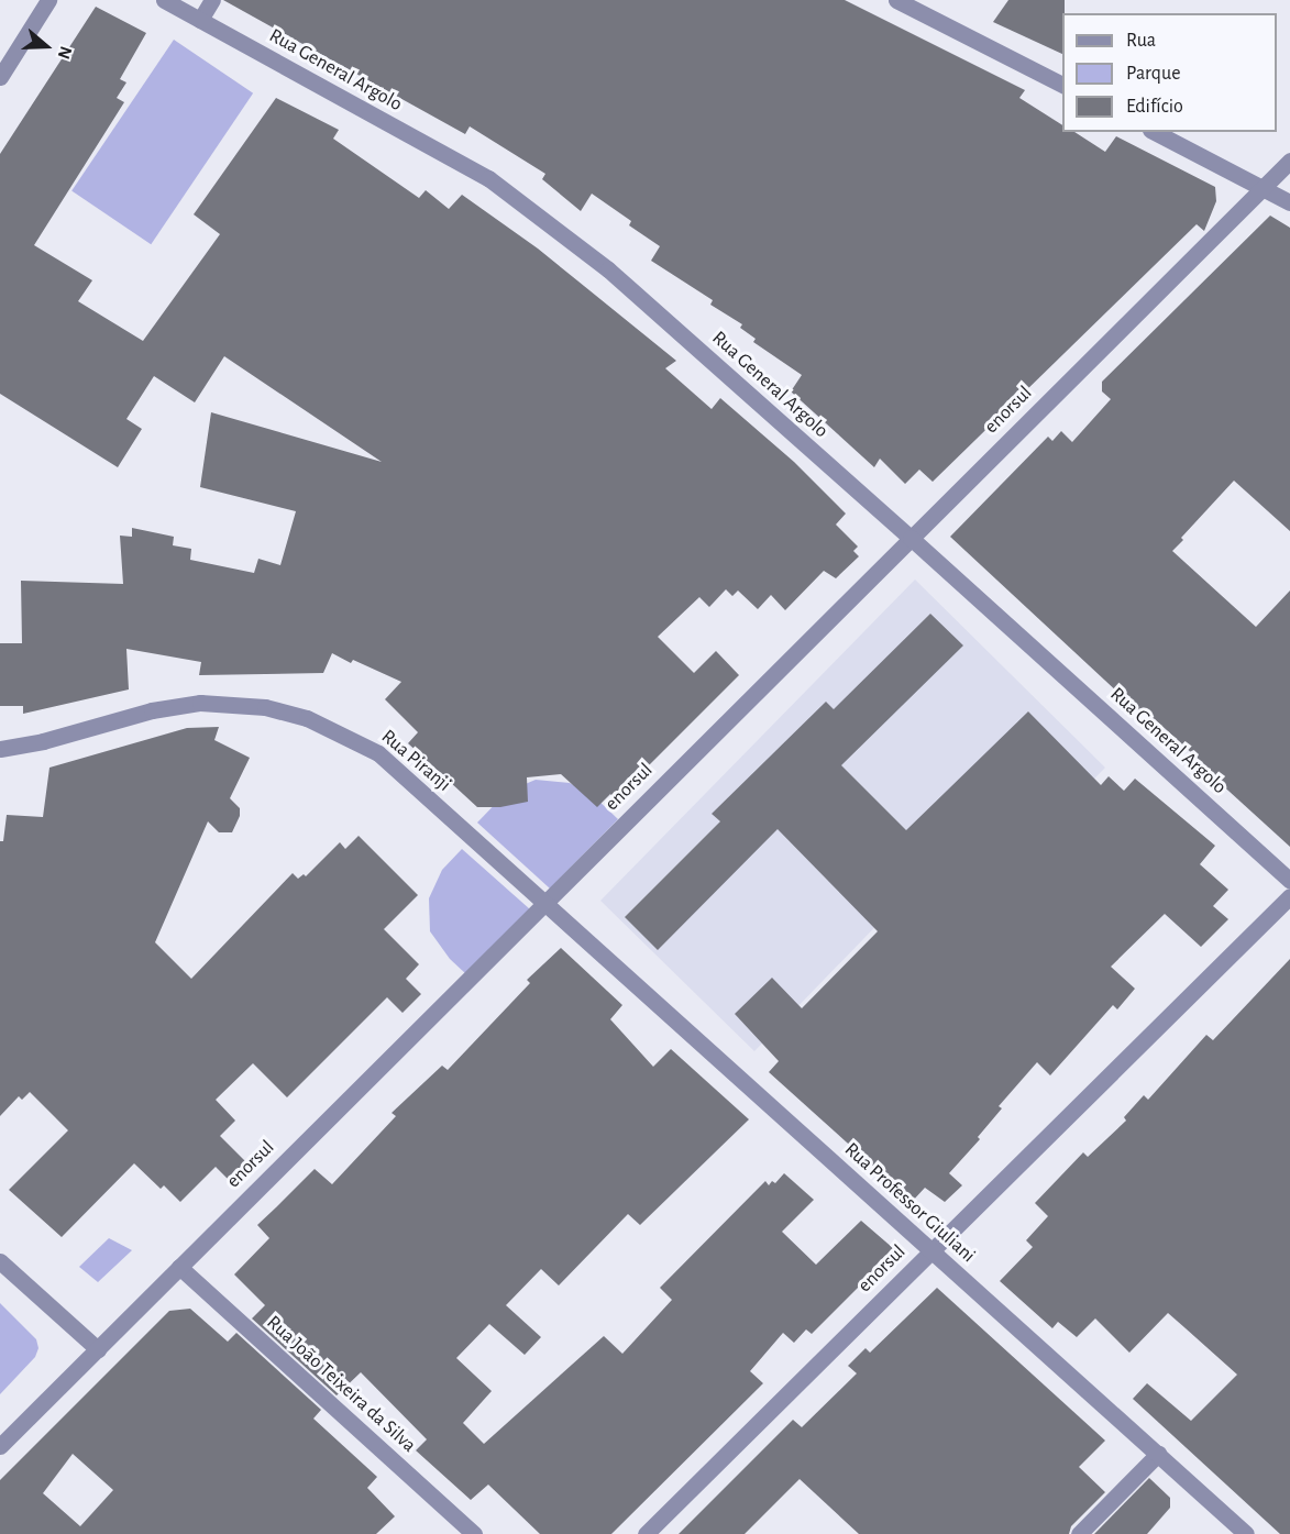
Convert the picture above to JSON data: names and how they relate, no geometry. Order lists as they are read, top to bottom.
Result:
{
  "streets": {
    "street": [
      "Rua General Argolo",
      "enorsul",
      "Rua Piranji",
      "Rua Professor Giuliani",
      "Rua João Teixeira da Silva"
    ]
  },
  "crossings": [
    ["Rua General Argolo", "enorsul"],
    ["enorsul", "Rua Piranji"],
    ["enorsul", "Rua Professor Giuliani"],
    ["enorsul", "Rua João Teixeira da Silva"],
    ["Rua Piranji", "Rua Professor Giuliani"]
  ],
  "legend": ["Rua", "Parque", "Edifício"],
  "north": "right"
}
